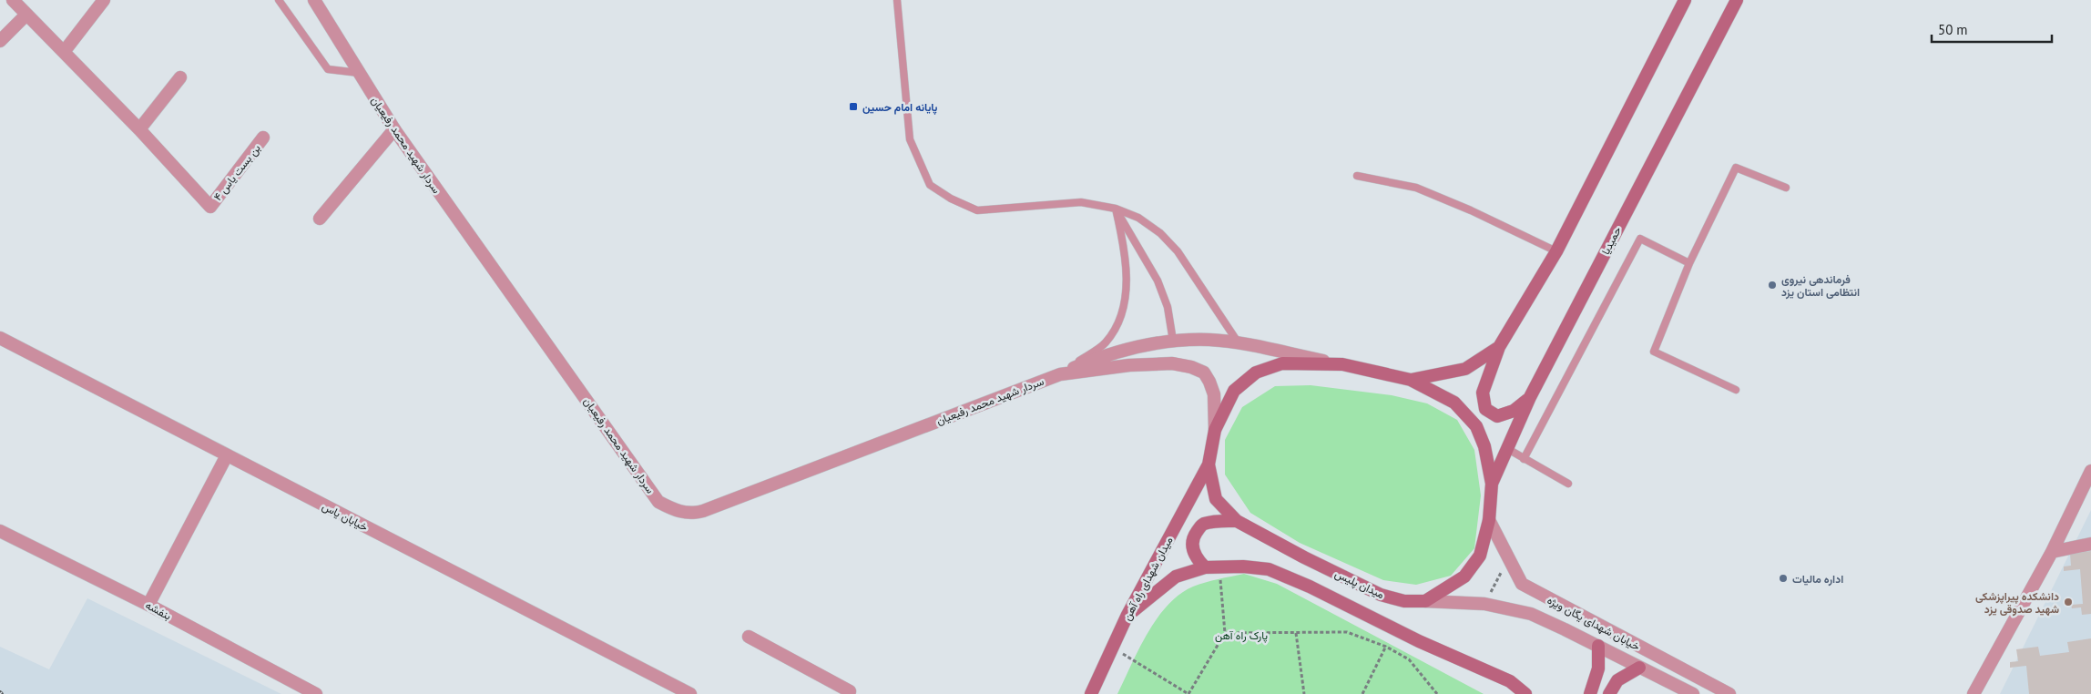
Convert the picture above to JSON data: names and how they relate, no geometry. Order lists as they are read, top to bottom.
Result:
{
  "streets": {
    "main road": ["حمیدیا", "میدان شهدای راه آهن", "میدان پلیس"],
    "street": [
      "سردار شهید محمد رفیعیان",
      "بن بست یاس ۴",
      "خیابان یاس",
      "بنفشه",
      "خیابان شهدای یگان ویژه"
    ]
  },
  "crossings": [
    ["سردار شهید محمد رفیعیان", "میدان پلیس"],
    ["حمیدیا", "میدان پلیس"],
    ["میدان شهدای راه آهن", "میدان پلیس"],
    ["میدان پلیس", "خیابان شهدای یگان ویژه"]
  ],
  "parks": ["پارک راه آهن"],
  "places": {
    "transit": ["پایانه امام حسین"],
    "other": ["فرماندهی نیروی انتظامی استان یزد", "اداره مالیات", "دانشکده پیراپزشکی شهید صدوقی یزد"]
  },
  "scale_bar": "50 m"
}
